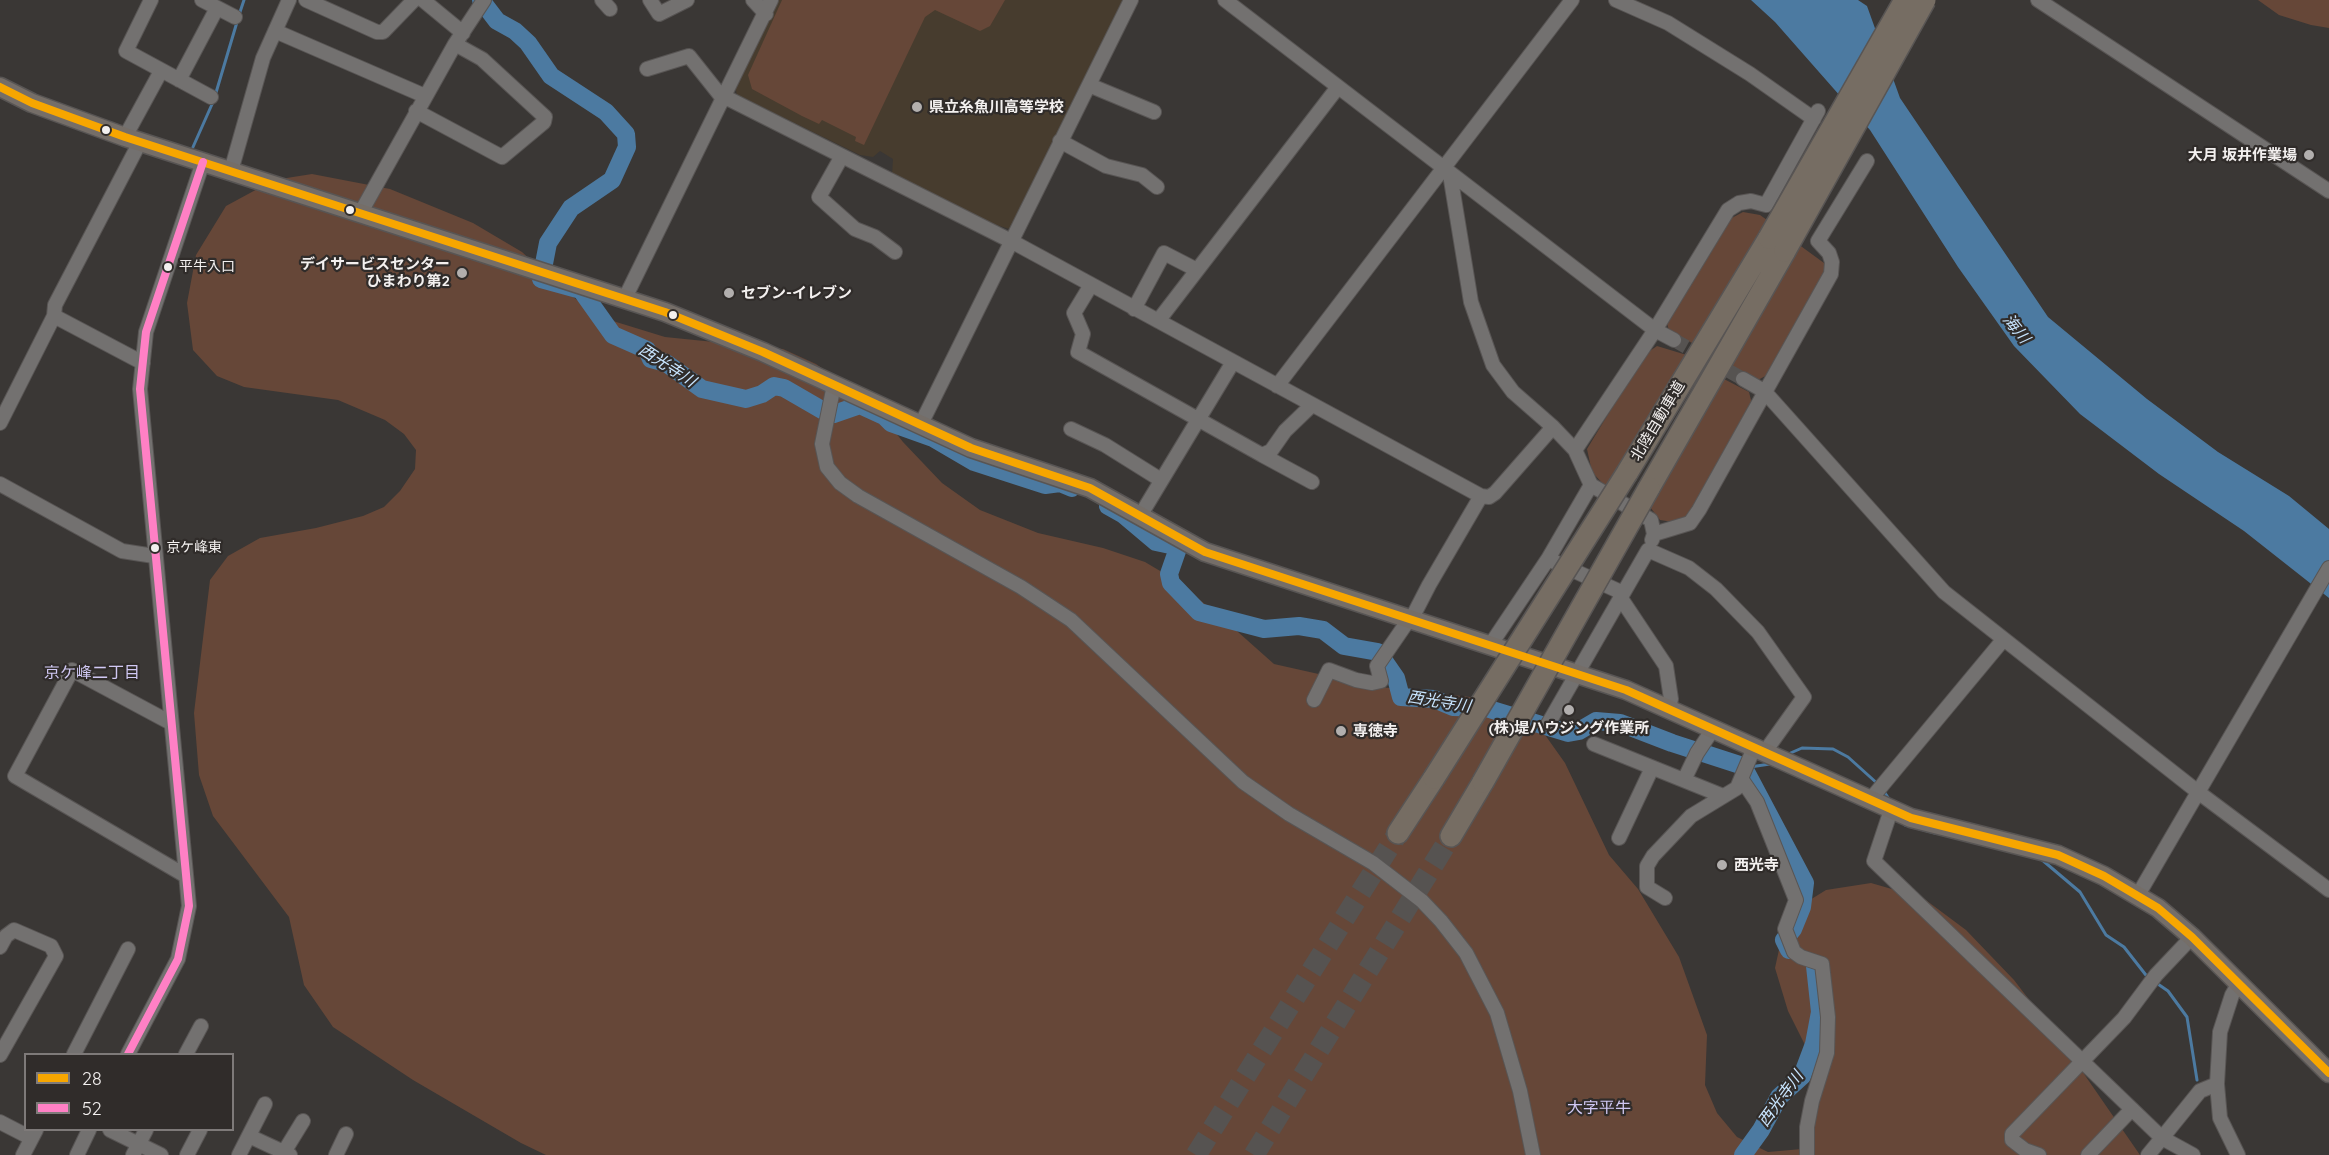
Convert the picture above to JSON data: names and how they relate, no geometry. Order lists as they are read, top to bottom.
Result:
{
  "streets": {
    "highway": ["北陸自動車道"]
  },
  "districts": ["京ケ峰二丁目", "大字平牛"],
  "water": ["海川", "西光寺川"],
  "places": [
    "県立糸魚川高等学校",
    "大月 坂井作業場",
    "平牛入口",
    "デイサービスセンター ひまわり第2",
    "セブン-イレブン",
    "京ケ峰東",
    "(株)堤ハウジング作業所",
    "専徳寺",
    "西光寺"
  ],
  "lines": ["transit line 28", "transit line 52"],
  "legend": ["28", "52"]
}
